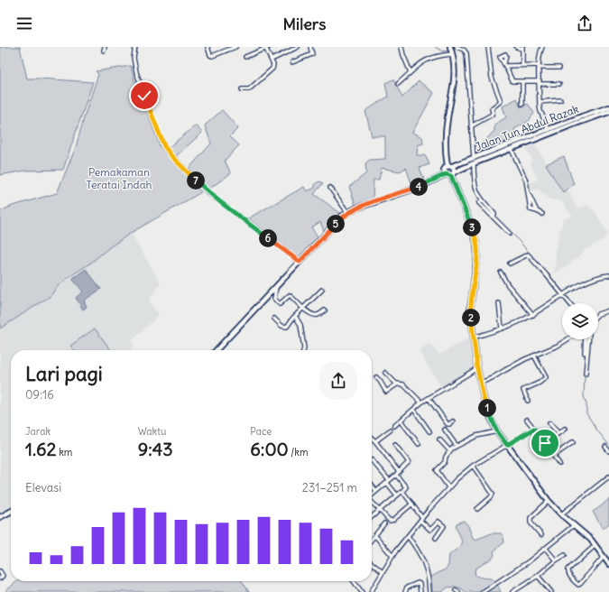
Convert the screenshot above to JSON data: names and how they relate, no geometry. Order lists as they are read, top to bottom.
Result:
{
  "streets": {
    "main road": ["Jalan Tun Abdul Razak"]
  },
  "parks": ["Pemakaman Teratai Indah"],
  "page": {
    "header": "Milers",
    "pins": [
      "7",
      "4",
      "5",
      "3",
      "6",
      "2",
      "1"
    ],
    "heading": ["Lari pagi", "09:16"],
    "stats": [
      ["Jarak", "1.62 km"],
      ["Waktu", "9:43"],
      ["Pace", "6:00 /km"]
    ],
    "chart": ["Elevasi", "231–251 m"]
  }
}
